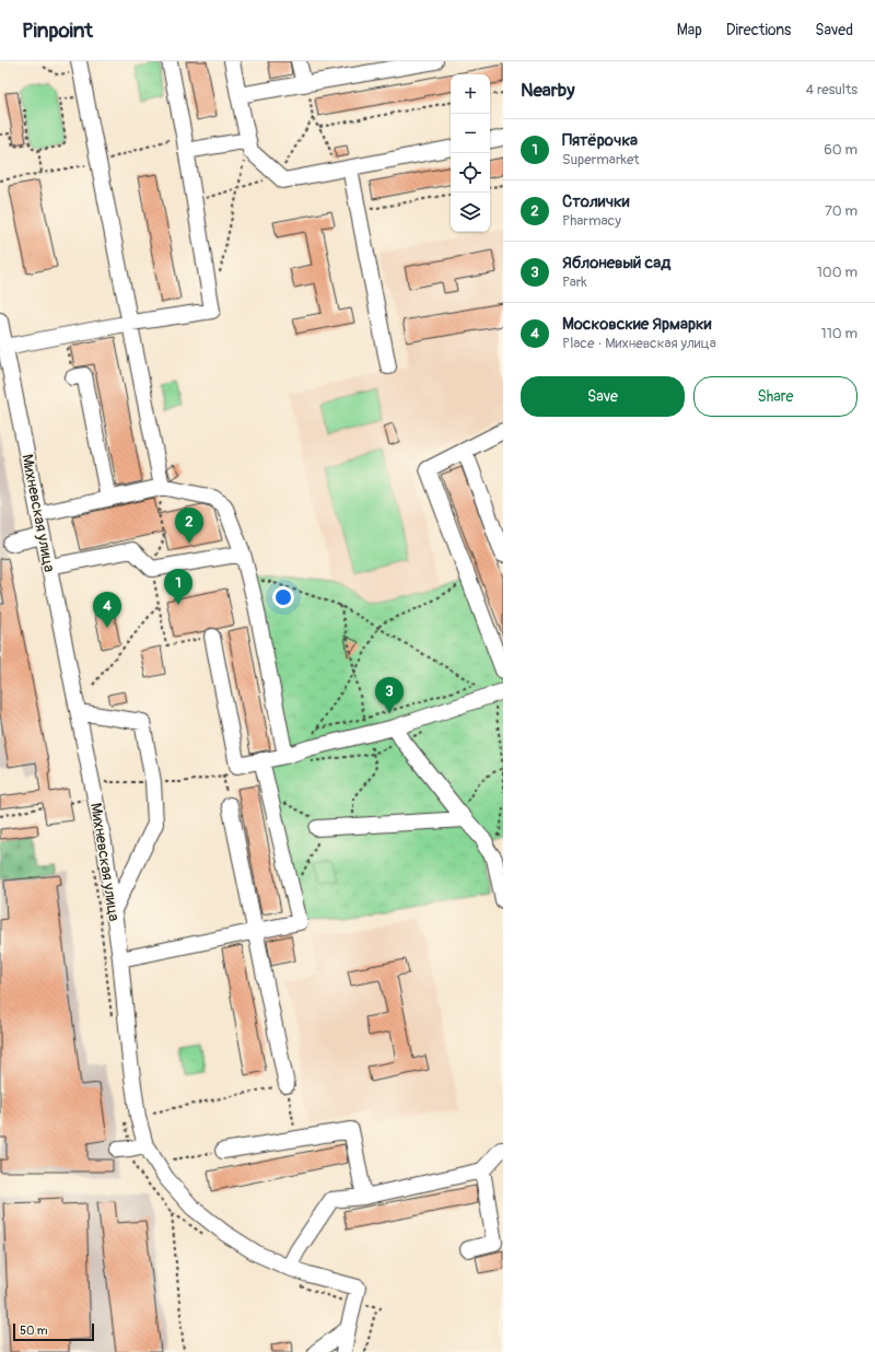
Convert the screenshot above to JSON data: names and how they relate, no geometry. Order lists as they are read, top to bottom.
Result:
{
  "streets": {
    "street": ["Михневская улица"]
  },
  "scale_bar": "50 m",
  "page": {
    "header": "Pinpoint",
    "nav": ["Map", "Directions", "Saved"],
    "heading": ["Nearby", "4 results"],
    "map_buttons": ["+", "−"],
    "list": [
      {
        "mark": "1",
        "name": "Пятёрочка",
        "note": "Supermarket",
        "value": "60 m"
      },
      {
        "mark": "2",
        "name": "Столички",
        "note": "Pharmacy",
        "value": "70 m"
      },
      {
        "mark": "3",
        "name": "Яблоневый сад",
        "note": "Park",
        "value": "100 m"
      },
      {
        "mark": "4",
        "name": "Московские Ярмарки",
        "note": "Place · Михневская улица",
        "value": "110 m"
      }
    ],
    "buttons": ["Save", "Share"],
    "pins": [
      "2",
      "1",
      "4",
      "3"
    ],
    "scale": "50 m"
  }
}
